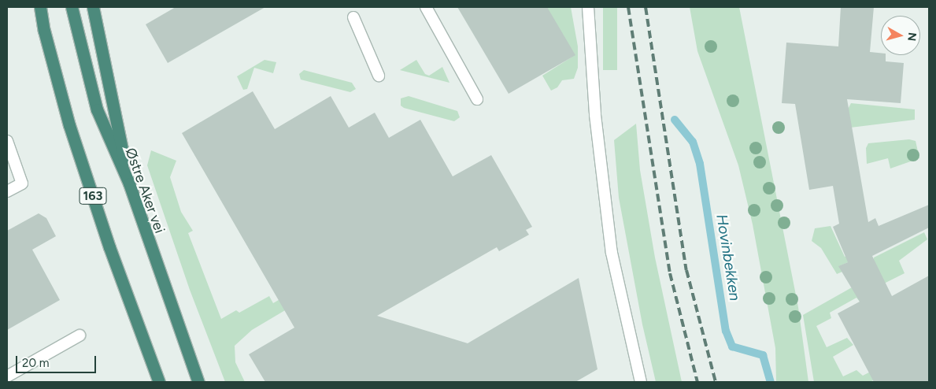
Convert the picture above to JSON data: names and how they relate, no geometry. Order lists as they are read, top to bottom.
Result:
{
  "streets": {
    "highway": ["Østre Aker vei", "163"]
  },
  "water": ["Hovinbekken"],
  "scale_bar": "20 m",
  "north": "right"
}
